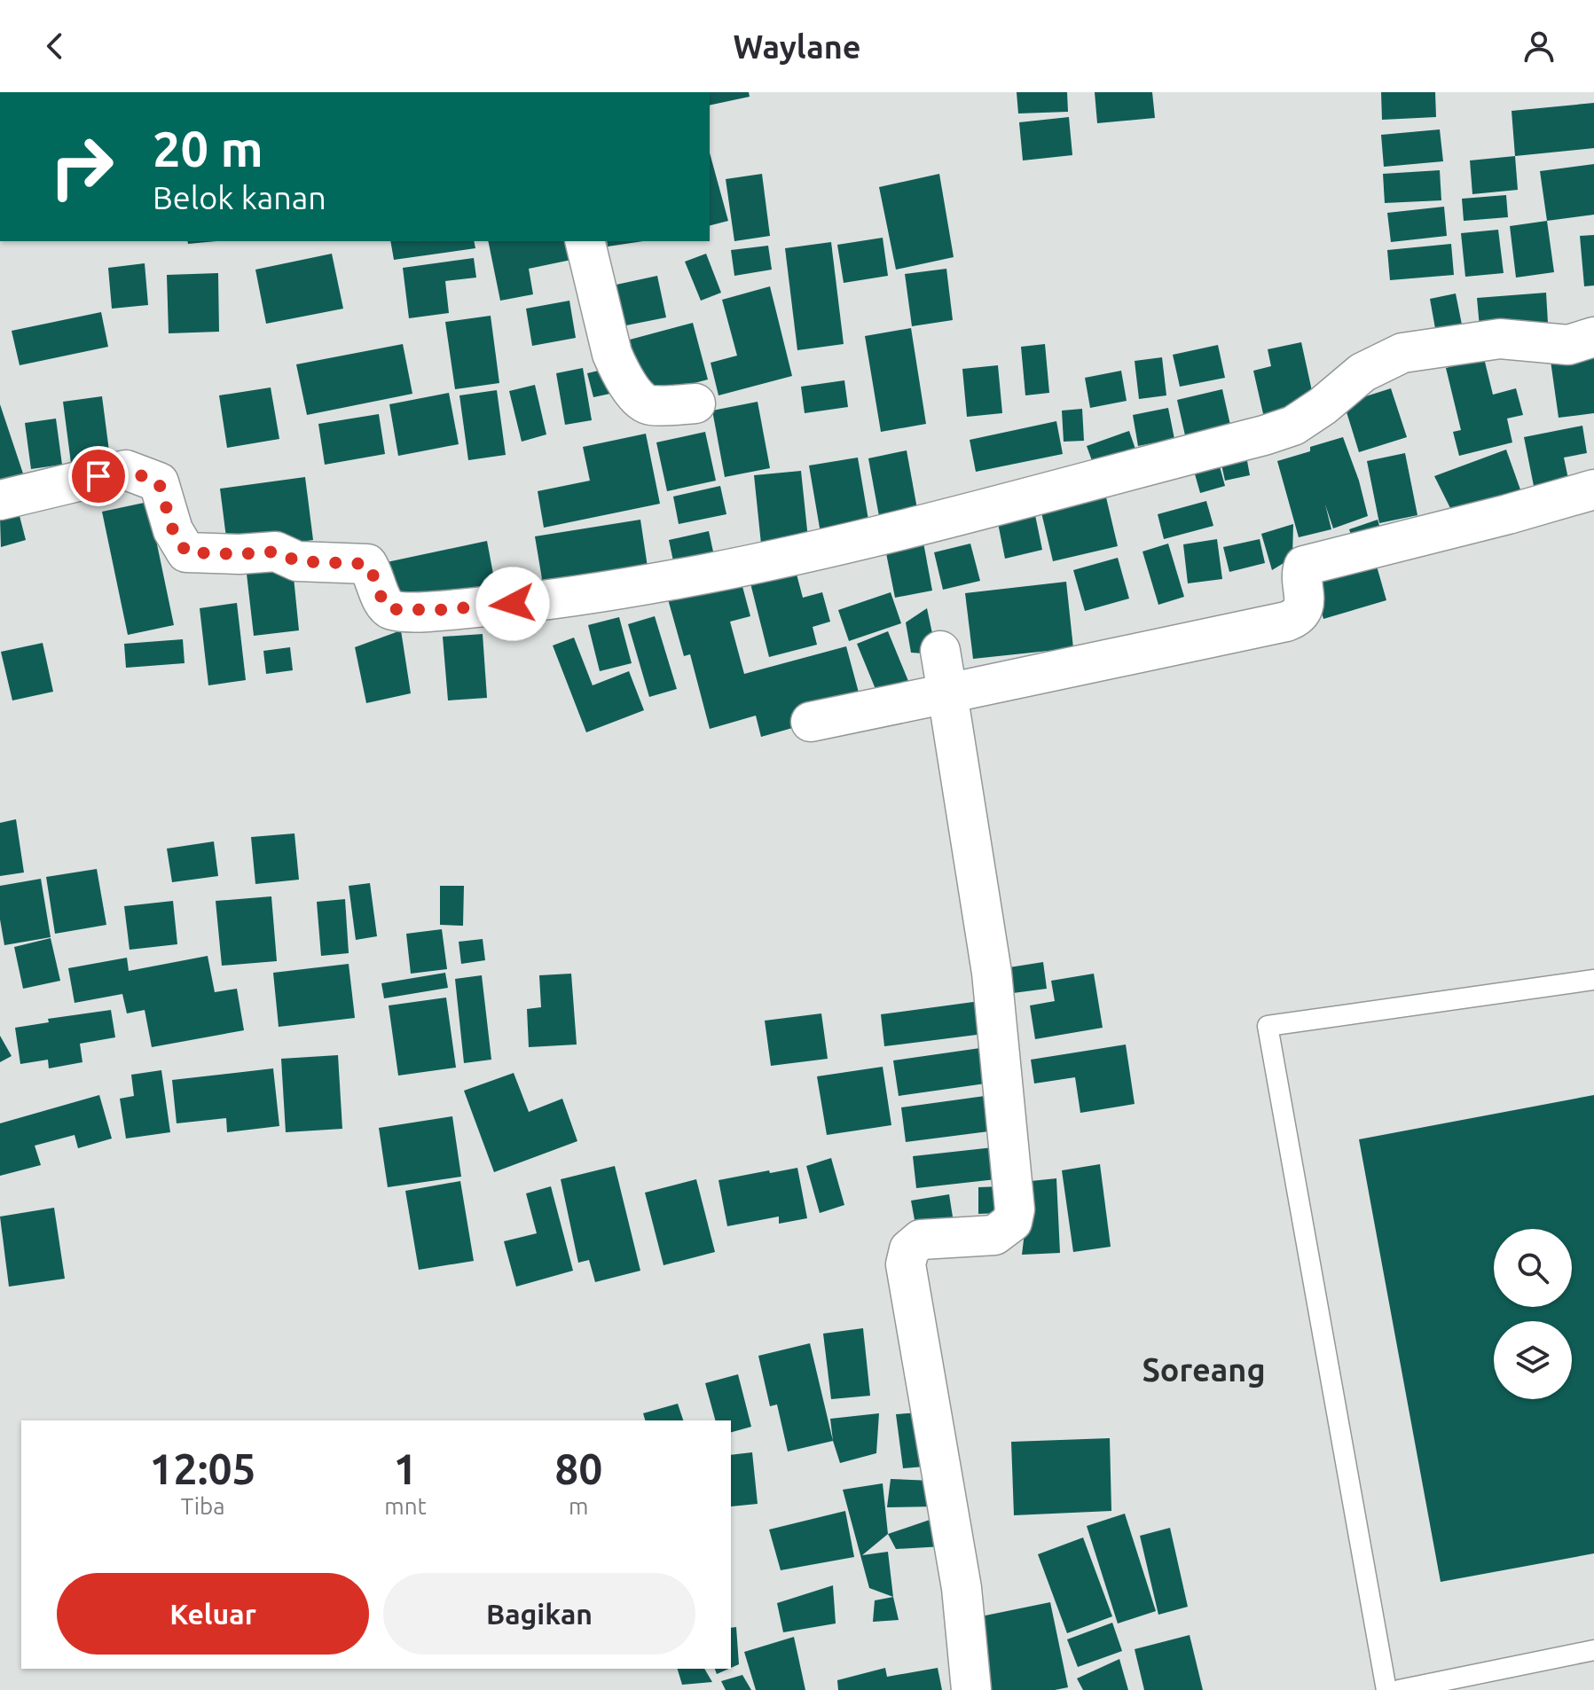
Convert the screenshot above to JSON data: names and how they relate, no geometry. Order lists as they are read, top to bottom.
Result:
{
  "districts": ["Soreang"],
  "page": {
    "header": "Waylane",
    "turn": ["20 m", "Belok kanan"],
    "eta": [
      "12:05",
      "Tiba",
      "1",
      "mnt",
      "80",
      "m"
    ],
    "buttons": ["Keluar", "Bagikan"]
  }
}
